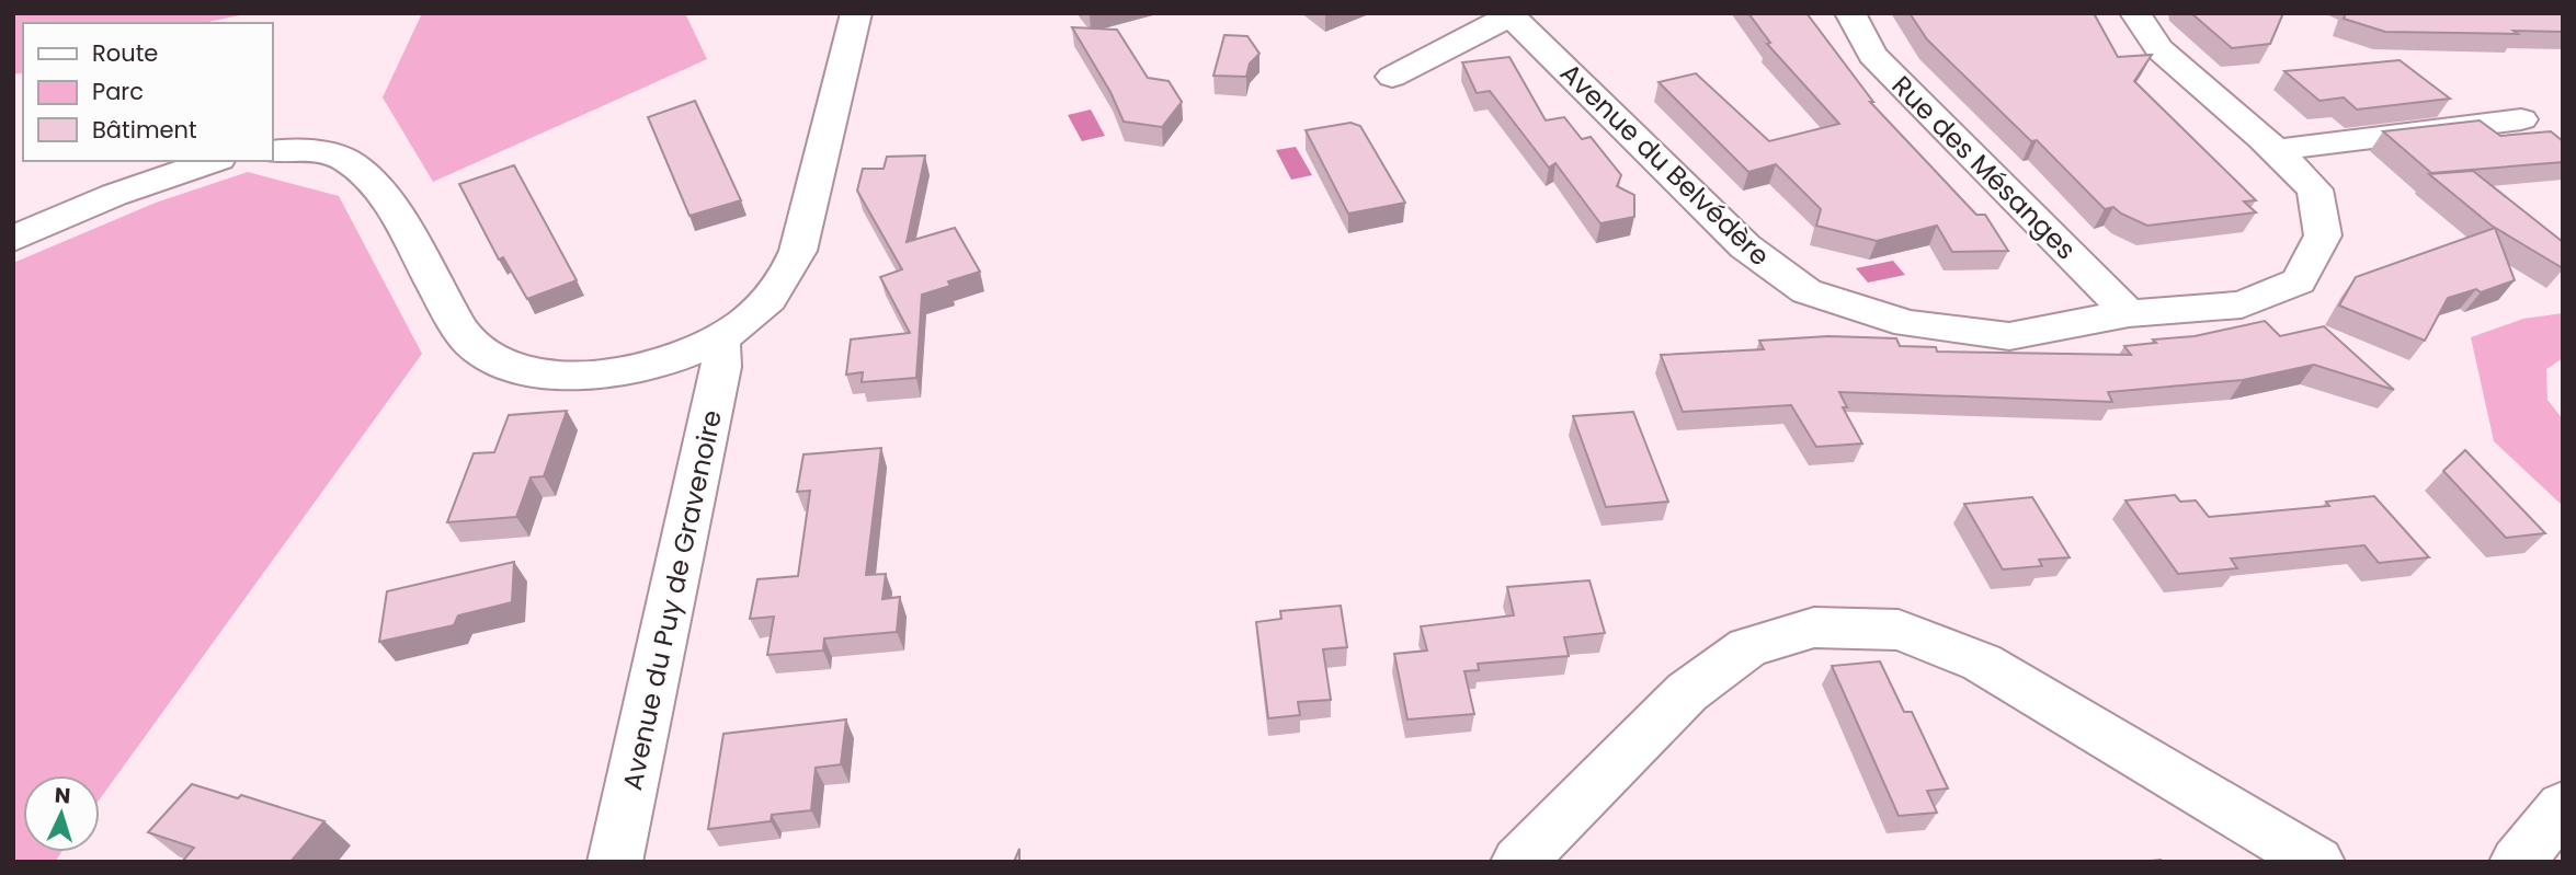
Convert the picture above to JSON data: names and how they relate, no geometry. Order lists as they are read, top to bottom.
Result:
{
  "streets": {
    "street": ["Avenue du Belvédère", "Rue des Mésanges", "Avenue du Puy de Gravenoire"]
  },
  "crossings": [
    ["Avenue du Belvédère", "Rue des Mésanges"]
  ],
  "legend": ["Route", "Parc", "Bâtiment"],
  "north": "top"
}
